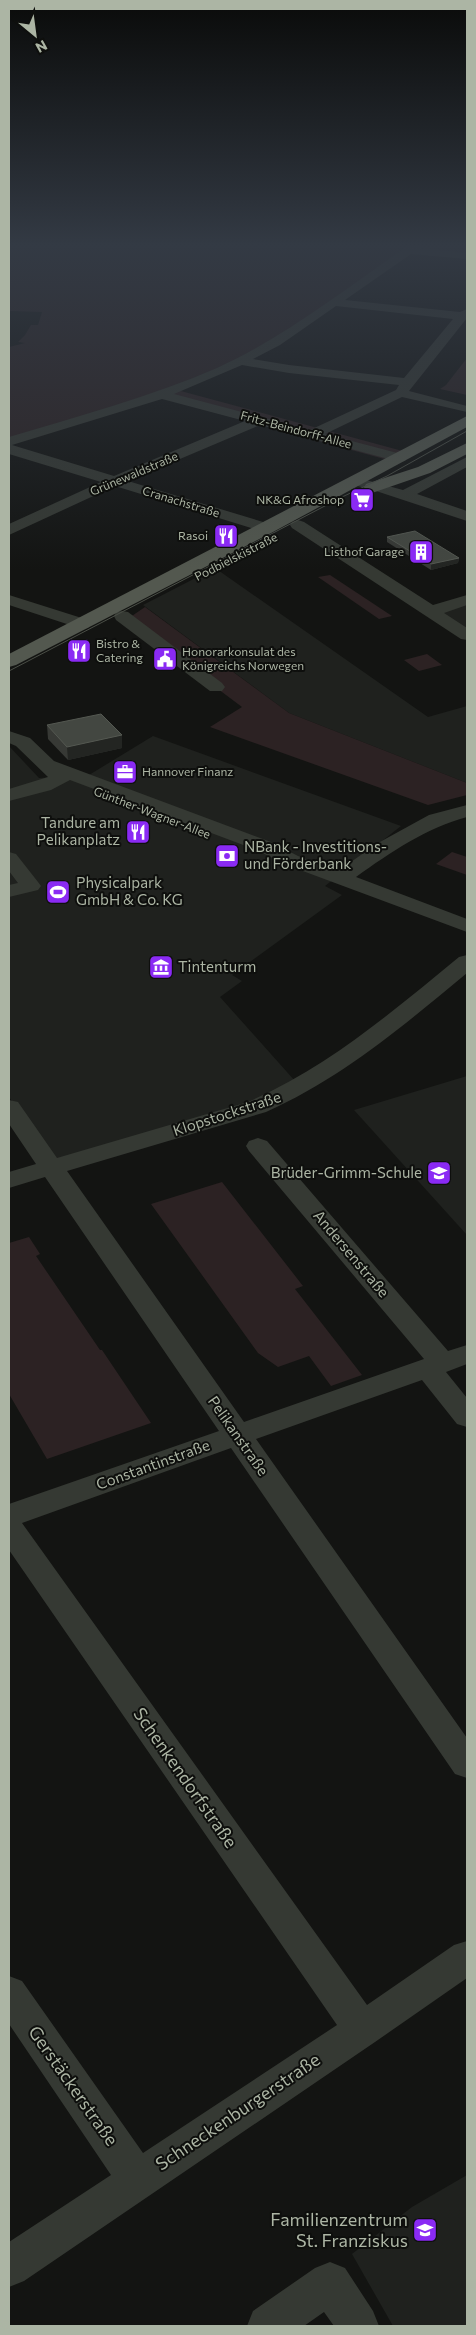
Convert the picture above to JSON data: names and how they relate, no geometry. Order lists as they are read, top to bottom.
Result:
{
  "streets": {
    "main road": ["Podbielskistraße"],
    "street": [
      "Fritz-Beindorff-Allee",
      "Grünewaldstraße",
      "Cranachstraße",
      "Günther-Wagner-Allee",
      "Klopstockstraße",
      "Andersenstraße",
      "Pelikanstraße",
      "Constantinstraße",
      "Schenkendorfstraße",
      "Gerstäckerstraße",
      "Schneckenburgerstraße"
    ]
  },
  "crossings": [
    ["Fritz-Beindorff-Allee", "Grünewaldstraße"],
    ["Fritz-Beindorff-Allee", "Podbielskistraße"],
    ["Grünewaldstraße", "Cranachstraße"],
    ["Cranachstraße", "Podbielskistraße"],
    ["Klopstockstraße", "Pelikanstraße"],
    ["Andersenstraße", "Constantinstraße"],
    ["Pelikanstraße", "Constantinstraße"],
    ["Schenkendorfstraße", "Schneckenburgerstraße"],
    ["Gerstäckerstraße", "Schneckenburgerstraße"]
  ],
  "places": {
    "supermarket": ["NK&G Afroshop"],
    "restaurant": ["Rasoi", "Bistro & Catering", "Tandure am Pelikanplatz"],
    "building": ["Listhof Garage"],
    "public building": ["Honorarkonsulat des Königreichs Norwegen"],
    "office": ["Hannover Finanz"],
    "bank": ["NBank - Investitions- und Förderbank"],
    "sports": ["Physicalpark GmbH & Co. KG"],
    "museum": ["Tintenturm"],
    "school or university": ["Brüder-Grimm-Schule", "Familienzentrum St. Franziskus"]
  },
  "north": "bottom right"
}
